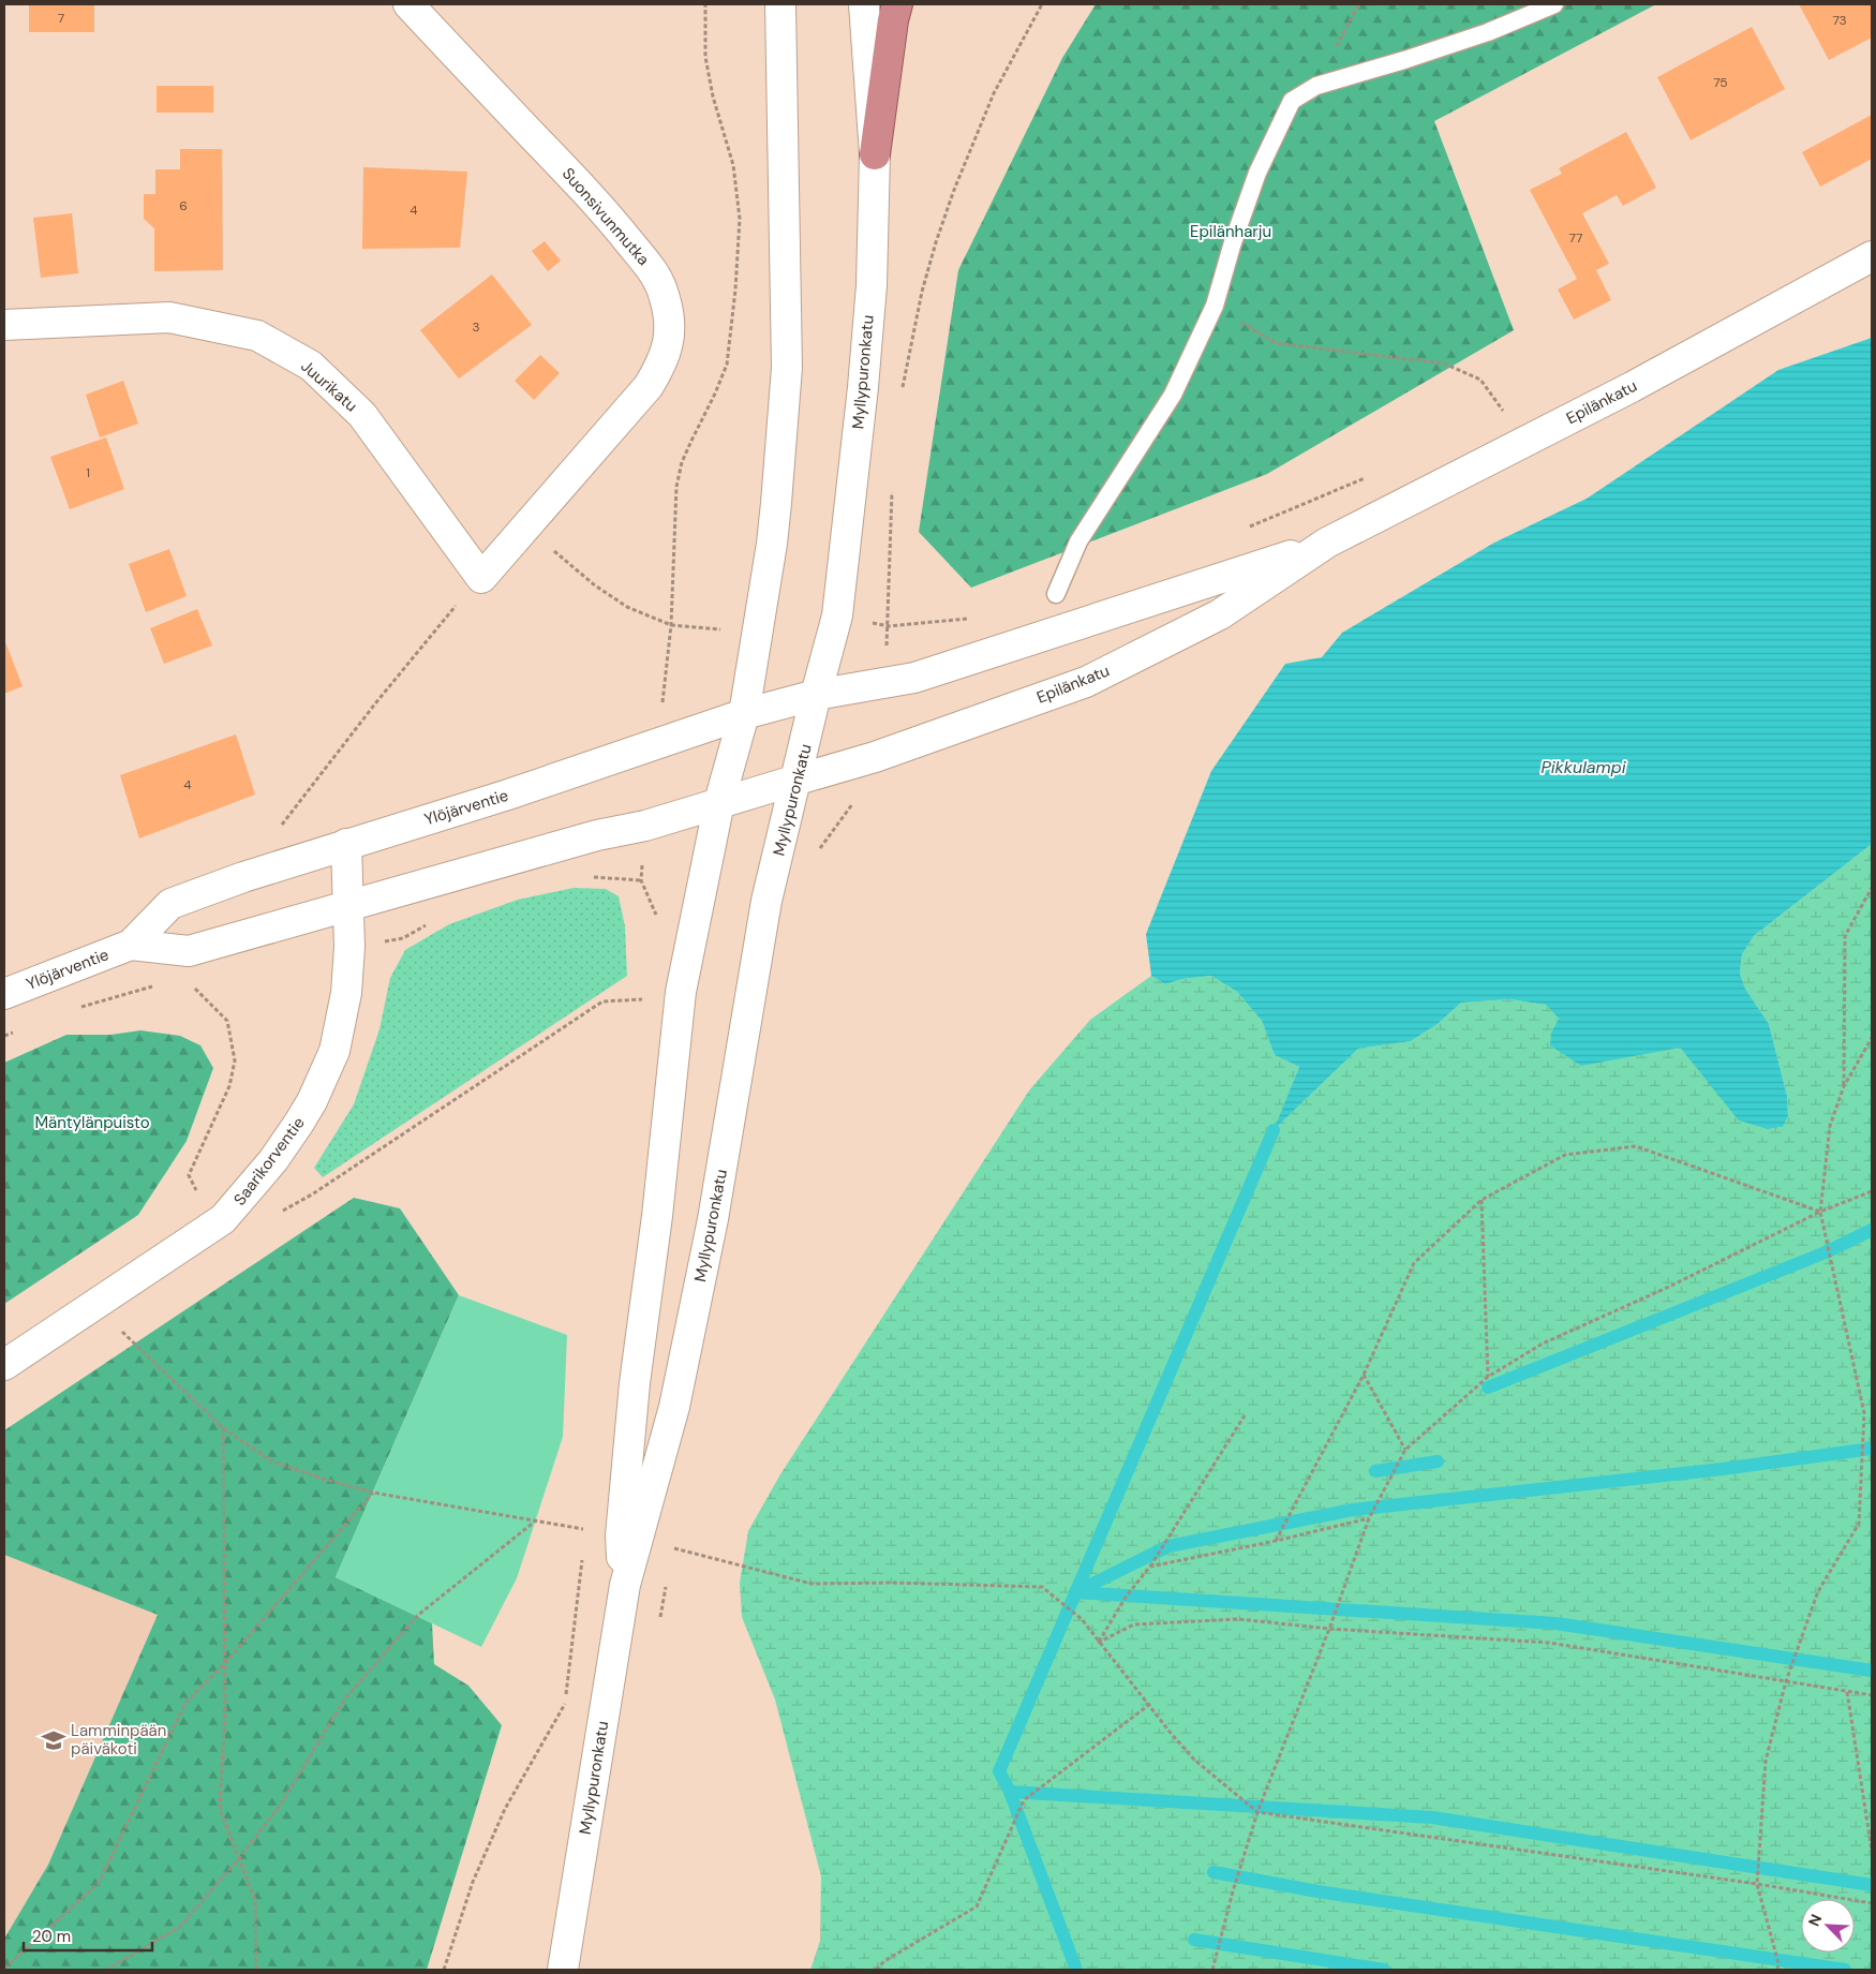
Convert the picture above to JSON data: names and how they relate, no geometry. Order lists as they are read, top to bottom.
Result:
{
  "streets": {
    "main road": [
      "Suonsivunmutka",
      "Myllypuronkatu",
      "Juurikatu",
      "Epilänkatu",
      "Ylöjärventie",
      "Saarikorventie"
    ]
  },
  "crossings": [
    ["Suonsivunmutka", "Juurikatu"],
    ["Myllypuronkatu", "Epilänkatu"],
    ["Myllypuronkatu", "Ylöjärventie"],
    ["Epilänkatu", "Ylöjärventie"],
    ["Ylöjärventie", "Saarikorventie"]
  ],
  "water": ["Pikkulampi"],
  "parks": ["Epilänharju", "Mäntylänpuisto"],
  "places": {
    "school or university": ["Lamminpään päiväkoti"]
  },
  "house_numbers": [
    "7",
    "73",
    "75",
    "6",
    "4",
    "77",
    "3",
    "1",
    "4"
  ],
  "scale_bar": "20 m",
  "north": "top left"
}
